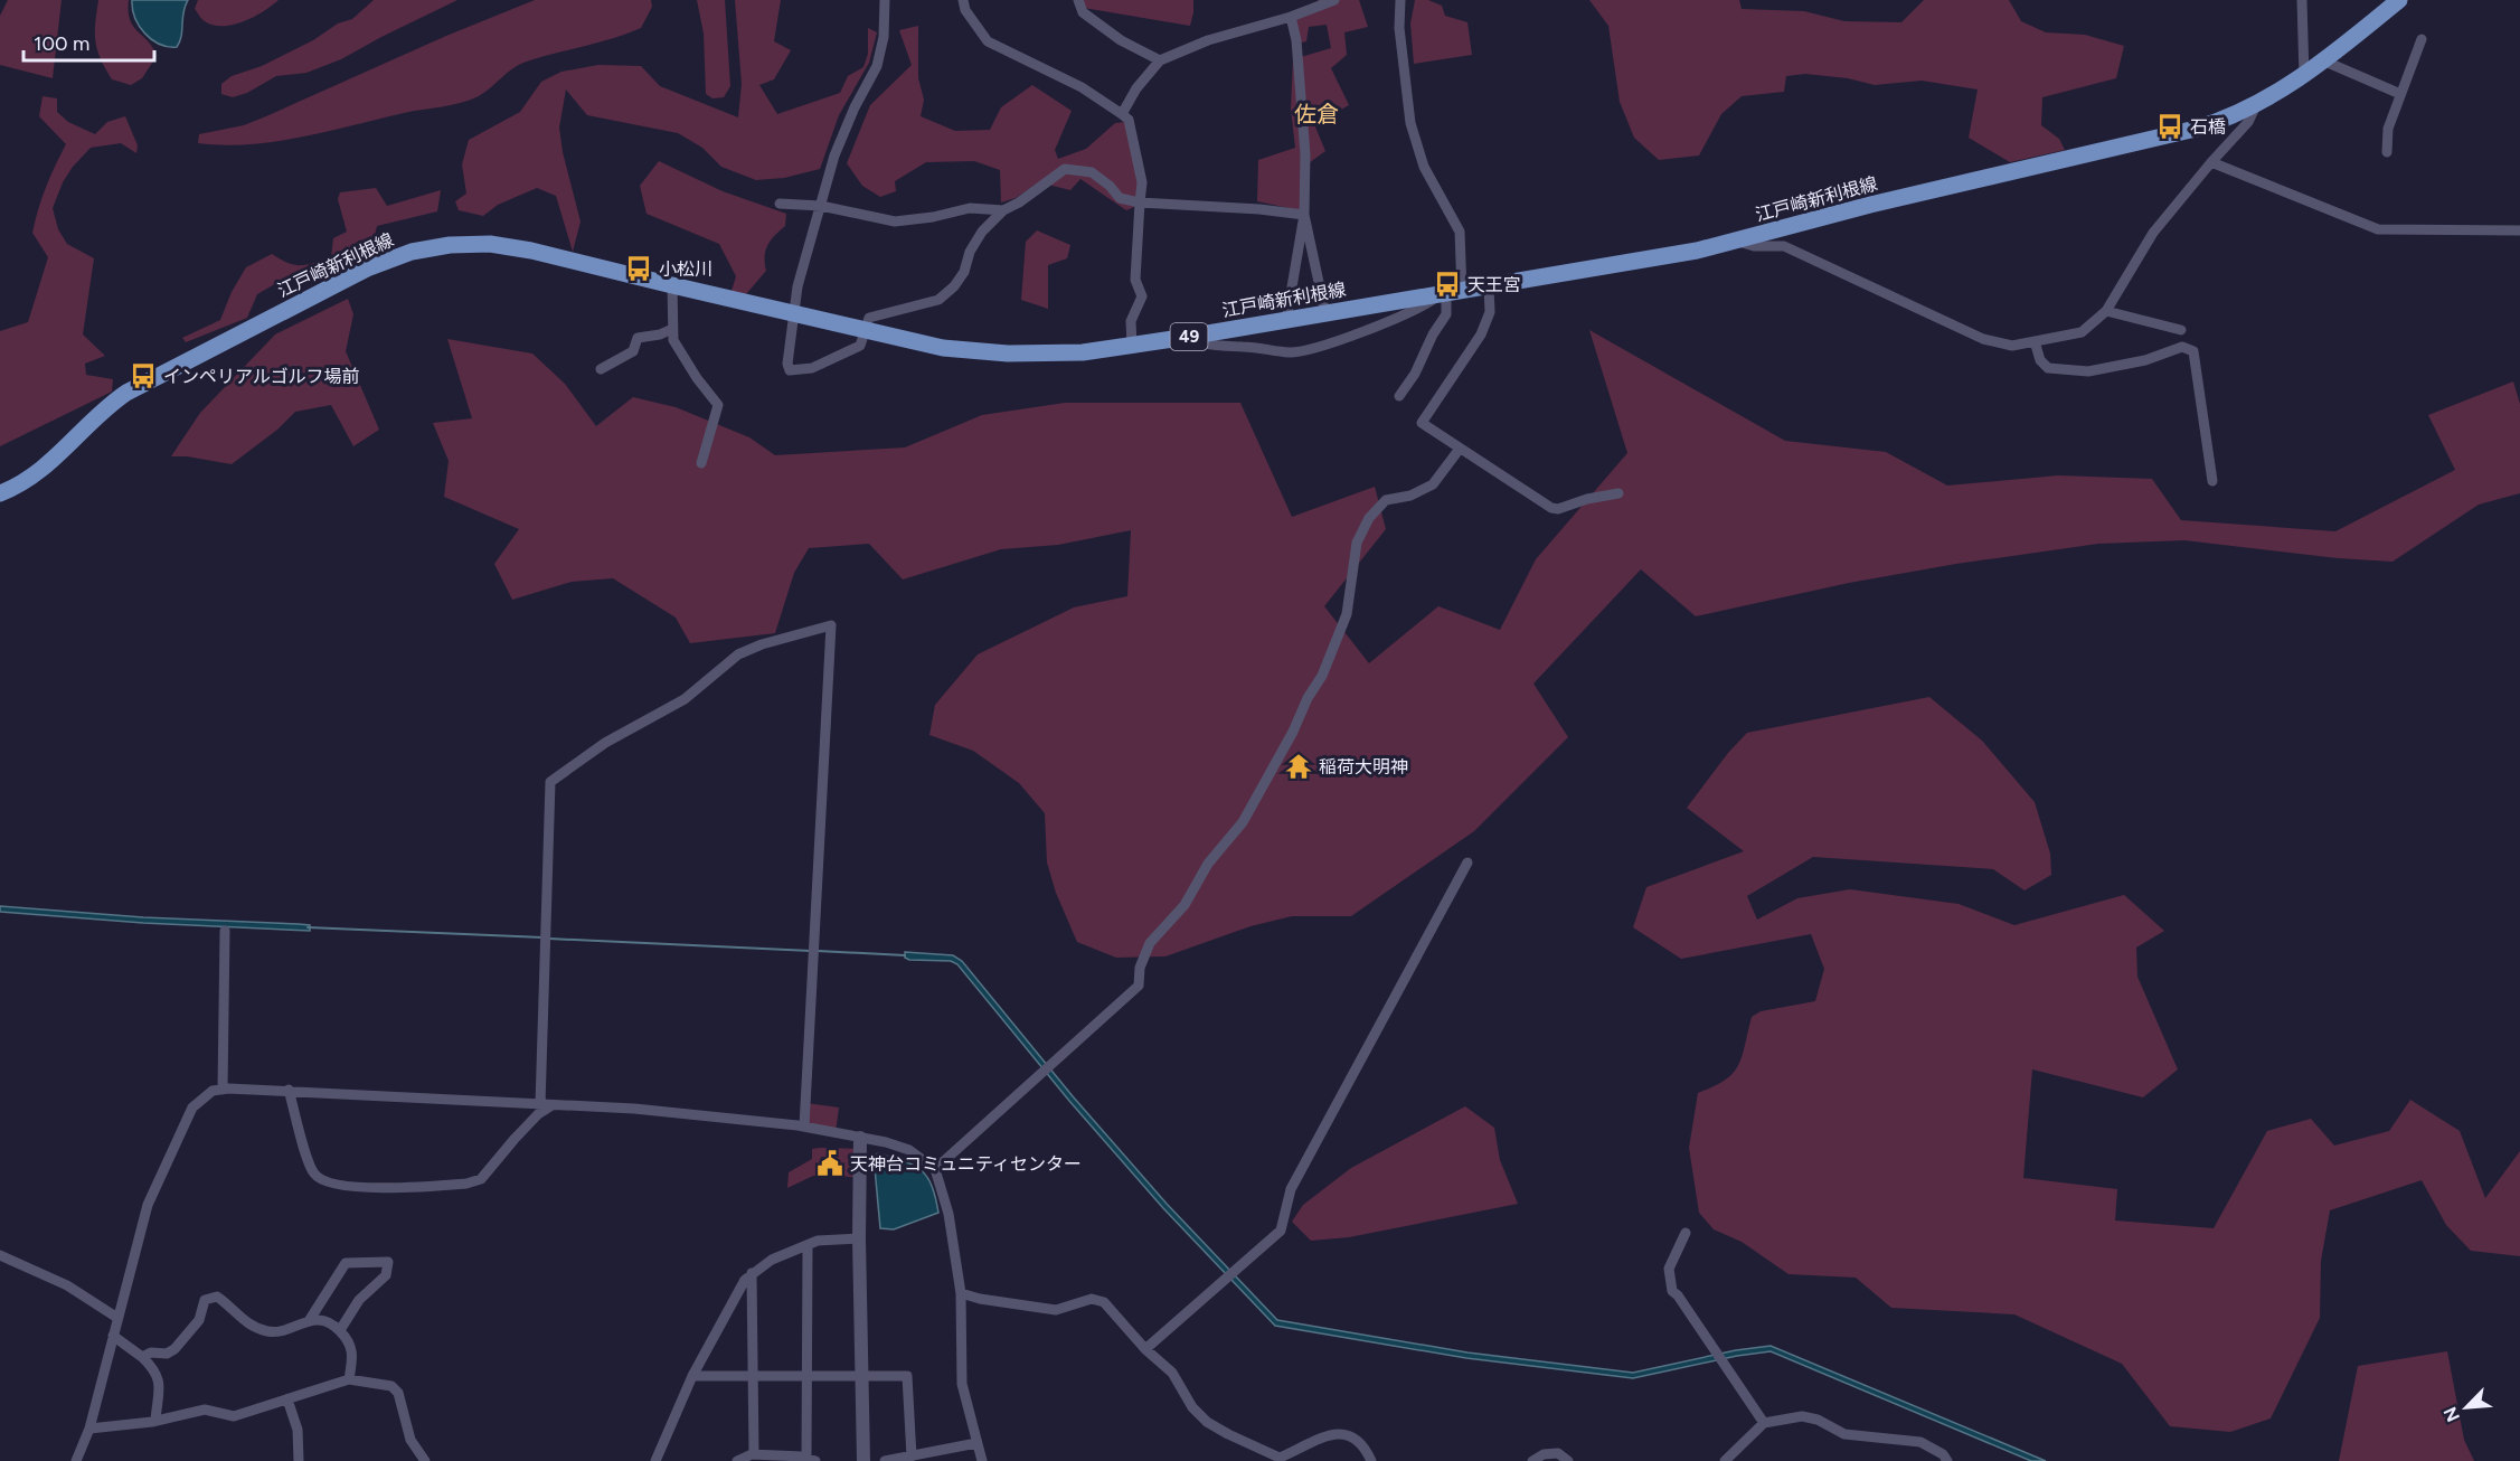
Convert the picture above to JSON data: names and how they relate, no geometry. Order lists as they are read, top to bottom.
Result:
{
  "streets": {
    "main road": ["江戸崎新利根線", "49"]
  },
  "districts": ["佐倉"],
  "places": {
    "bus stop": [
      "石橋",
      "小松川",
      "天王宮",
      "インペリアルゴルフ場前"
    ],
    "temple": ["稲荷大明神"],
    "public building": ["天神台コミュニティセンター"]
  },
  "scale_bar": "100 m",
  "north": "bottom left"
}
